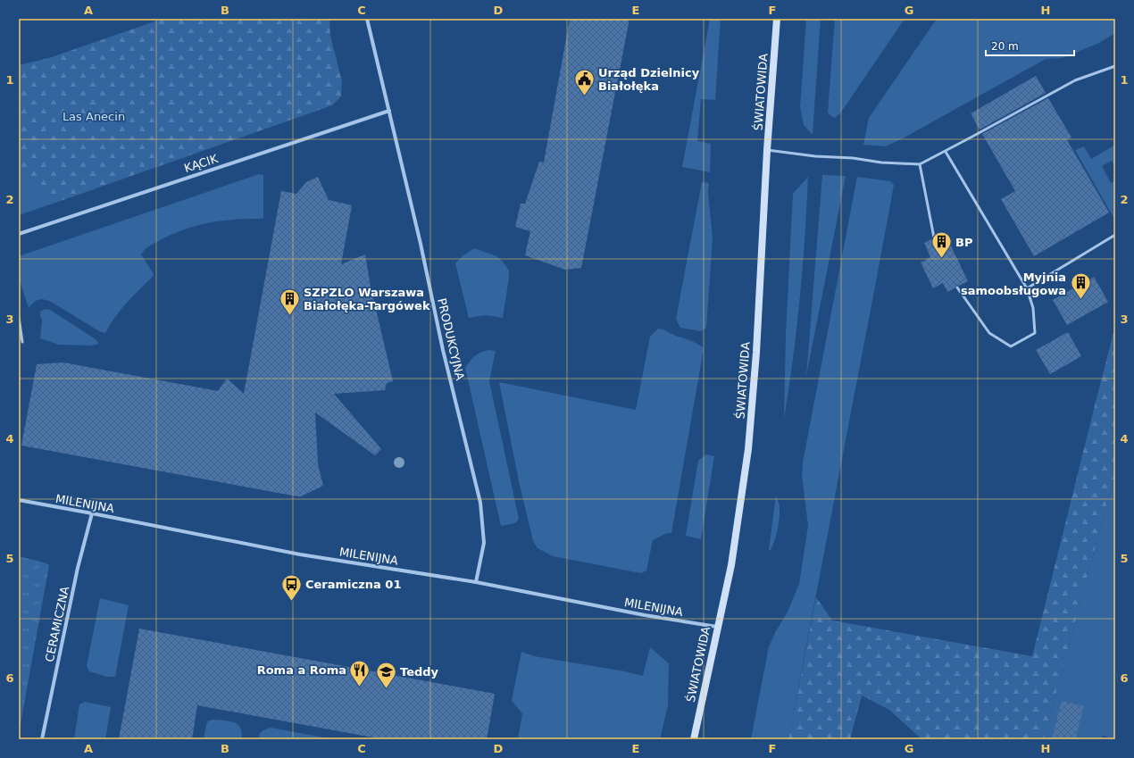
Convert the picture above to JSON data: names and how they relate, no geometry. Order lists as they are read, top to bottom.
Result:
{
  "streets": {
    "street": [
      "ŚWIATOWIDA",
      "KĄCIK",
      "PRODUKCYJNA",
      "MILENIJNA",
      "CERAMICZNA"
    ]
  },
  "crossings": [
    ["ŚWIATOWIDA", "MILENIJNA"],
    ["KĄCIK", "PRODUKCYJNA"],
    ["PRODUKCYJNA", "MILENIJNA"],
    ["MILENIJNA", "CERAMICZNA"]
  ],
  "parks": ["Las Anecin"],
  "places": {
    "public building": ["Urząd Dzielnicy Białołęka"],
    "building": ["BP", "Myjnia samoobsługowa", "SZPZLO Warszawa Białołęka-Targówek"],
    "bus stop": ["Ceramiczna 01"],
    "restaurant": ["Roma a Roma"],
    "school or university": ["Teddy"]
  },
  "scale_bar": "20 m",
  "grid": {
    "columns": [
      "A",
      "B",
      "C",
      "D",
      "E",
      "F",
      "G",
      "H"
    ],
    "rows": [
      "1",
      "2",
      "3",
      "4",
      "5",
      "6"
    ]
  }
}
